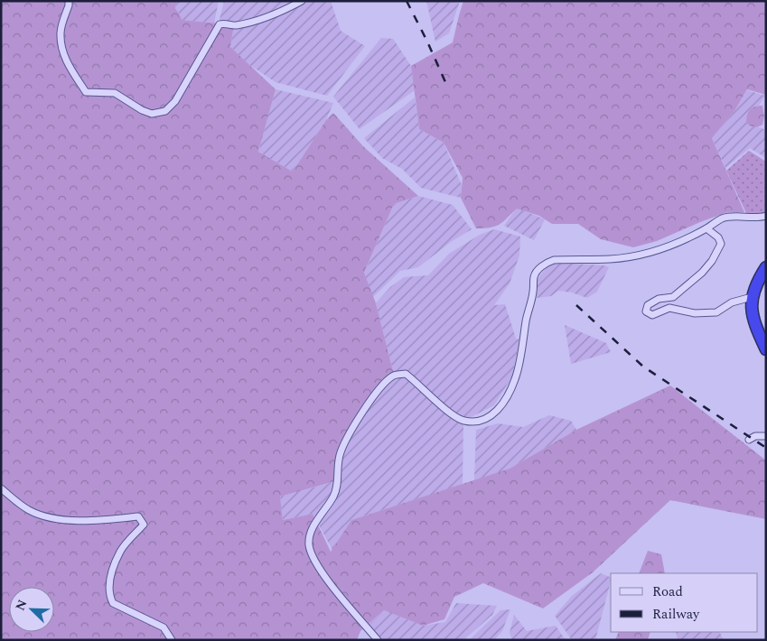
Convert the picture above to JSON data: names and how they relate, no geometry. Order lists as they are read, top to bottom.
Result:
{
  "legend": ["Road", "Railway"],
  "north": "top left"
}
